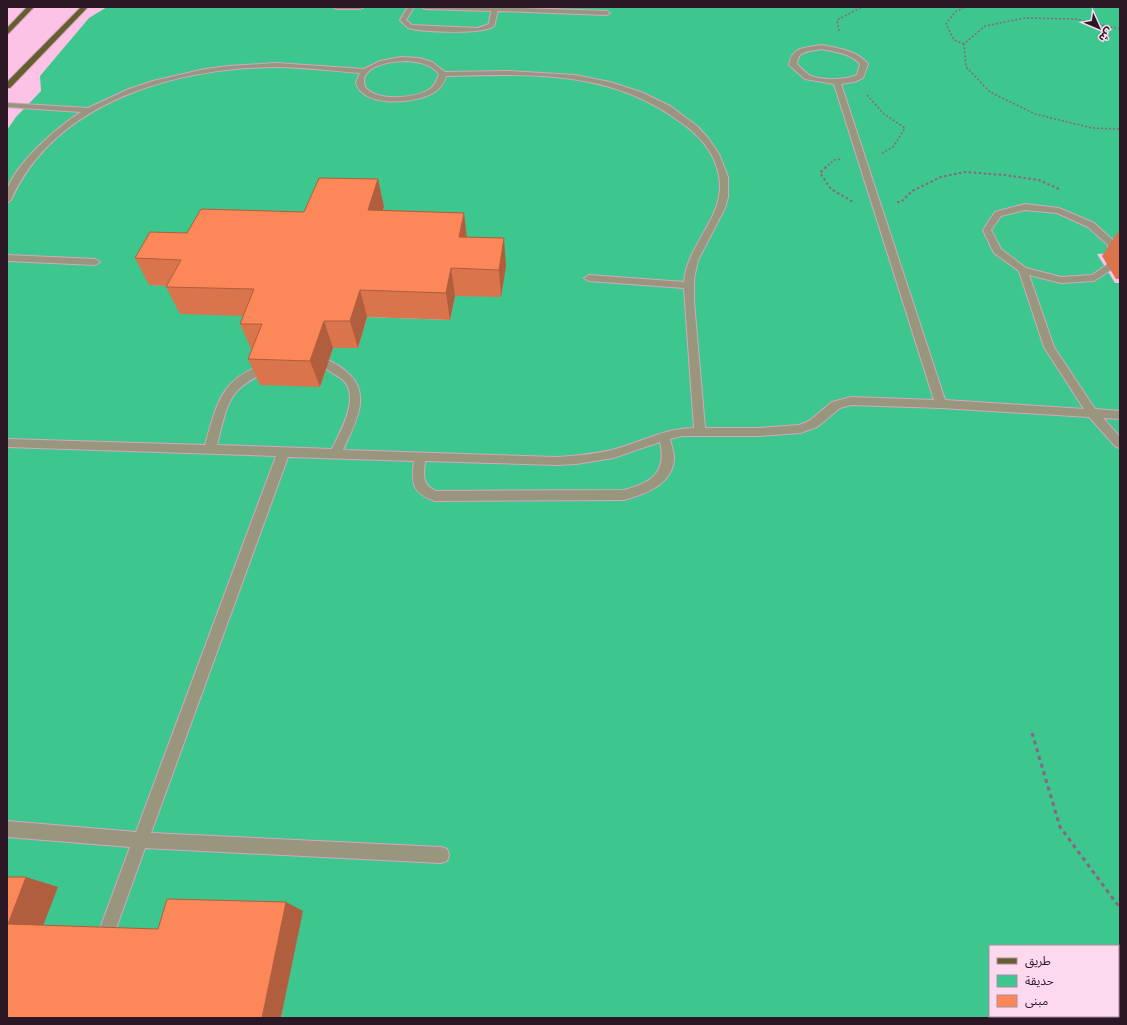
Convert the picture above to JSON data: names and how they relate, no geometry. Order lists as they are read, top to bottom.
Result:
{
  "legend": ["طريق", "حديقة", "مبنى"],
  "north": "bottom right"
}
